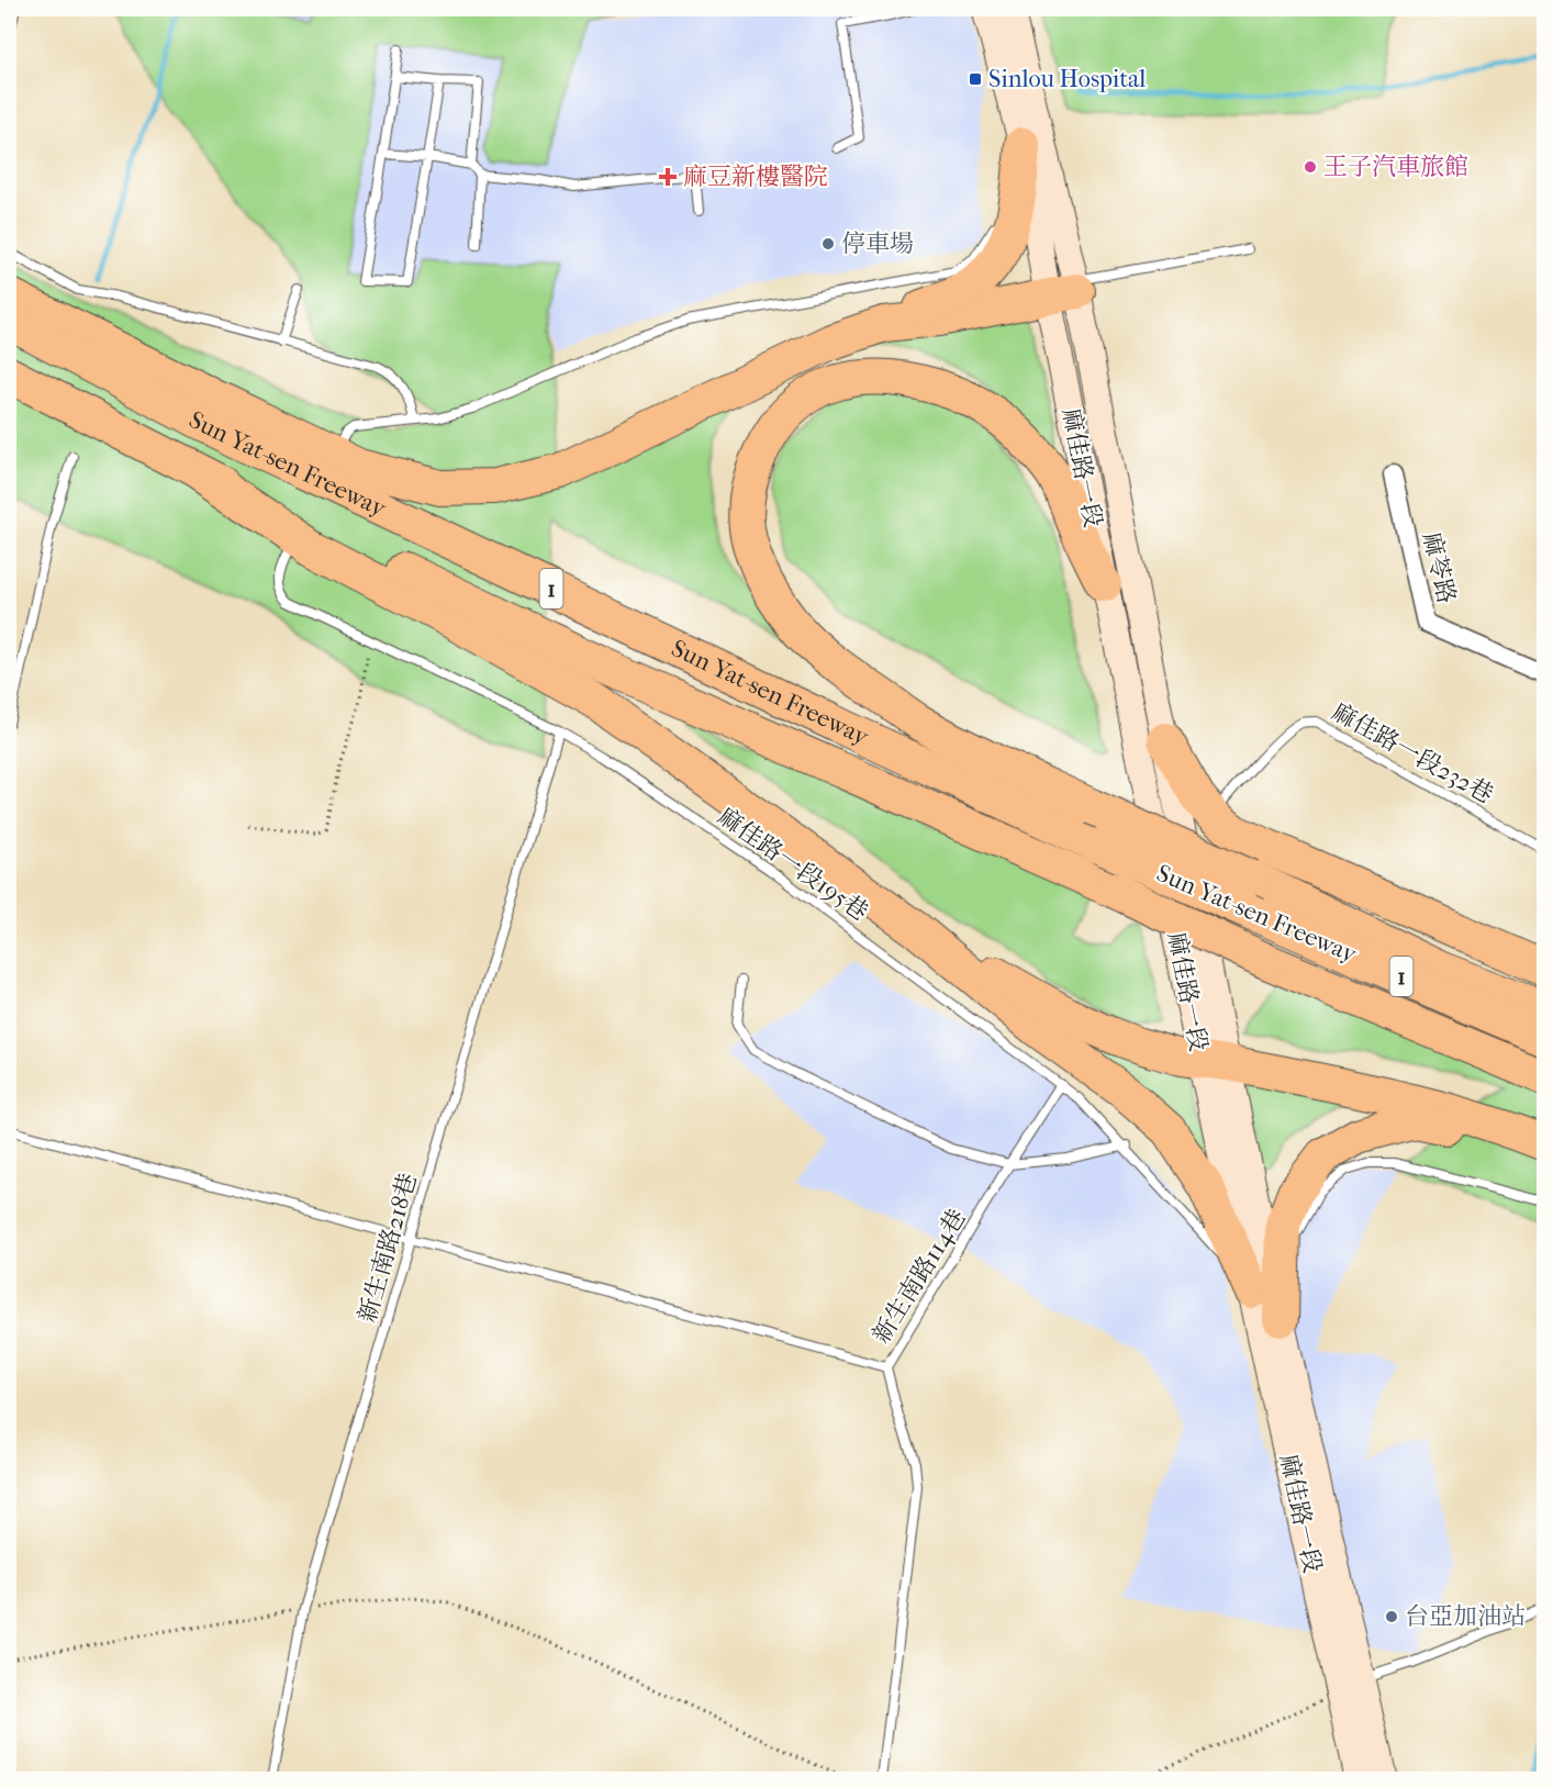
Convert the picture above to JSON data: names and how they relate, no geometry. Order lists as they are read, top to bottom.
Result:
{
  "streets": {
    "highway": ["Sun Yat-sen Freeway", "1"],
    "main road": ["麻佳路一段"],
    "street": ["麻苓路"],
    "lane": [
      "麻佳路一段232巷",
      "麻佳路一段195巷",
      "新生南路218巷",
      "新生南路114巷"
    ]
  },
  "crossings": [
    ["麻佳路一段", "麻佳路一段195巷"],
    ["麻佳路一段195巷", "新生南路218巷"],
    ["麻佳路一段195巷", "新生南路114巷"]
  ],
  "places": {
    "transit": ["Sinlou Hospital"],
    "other": ["王子汽車旅館", "停車場", "台亞加油站"],
    "health": ["麻豆新樓醫院"]
  }
}
